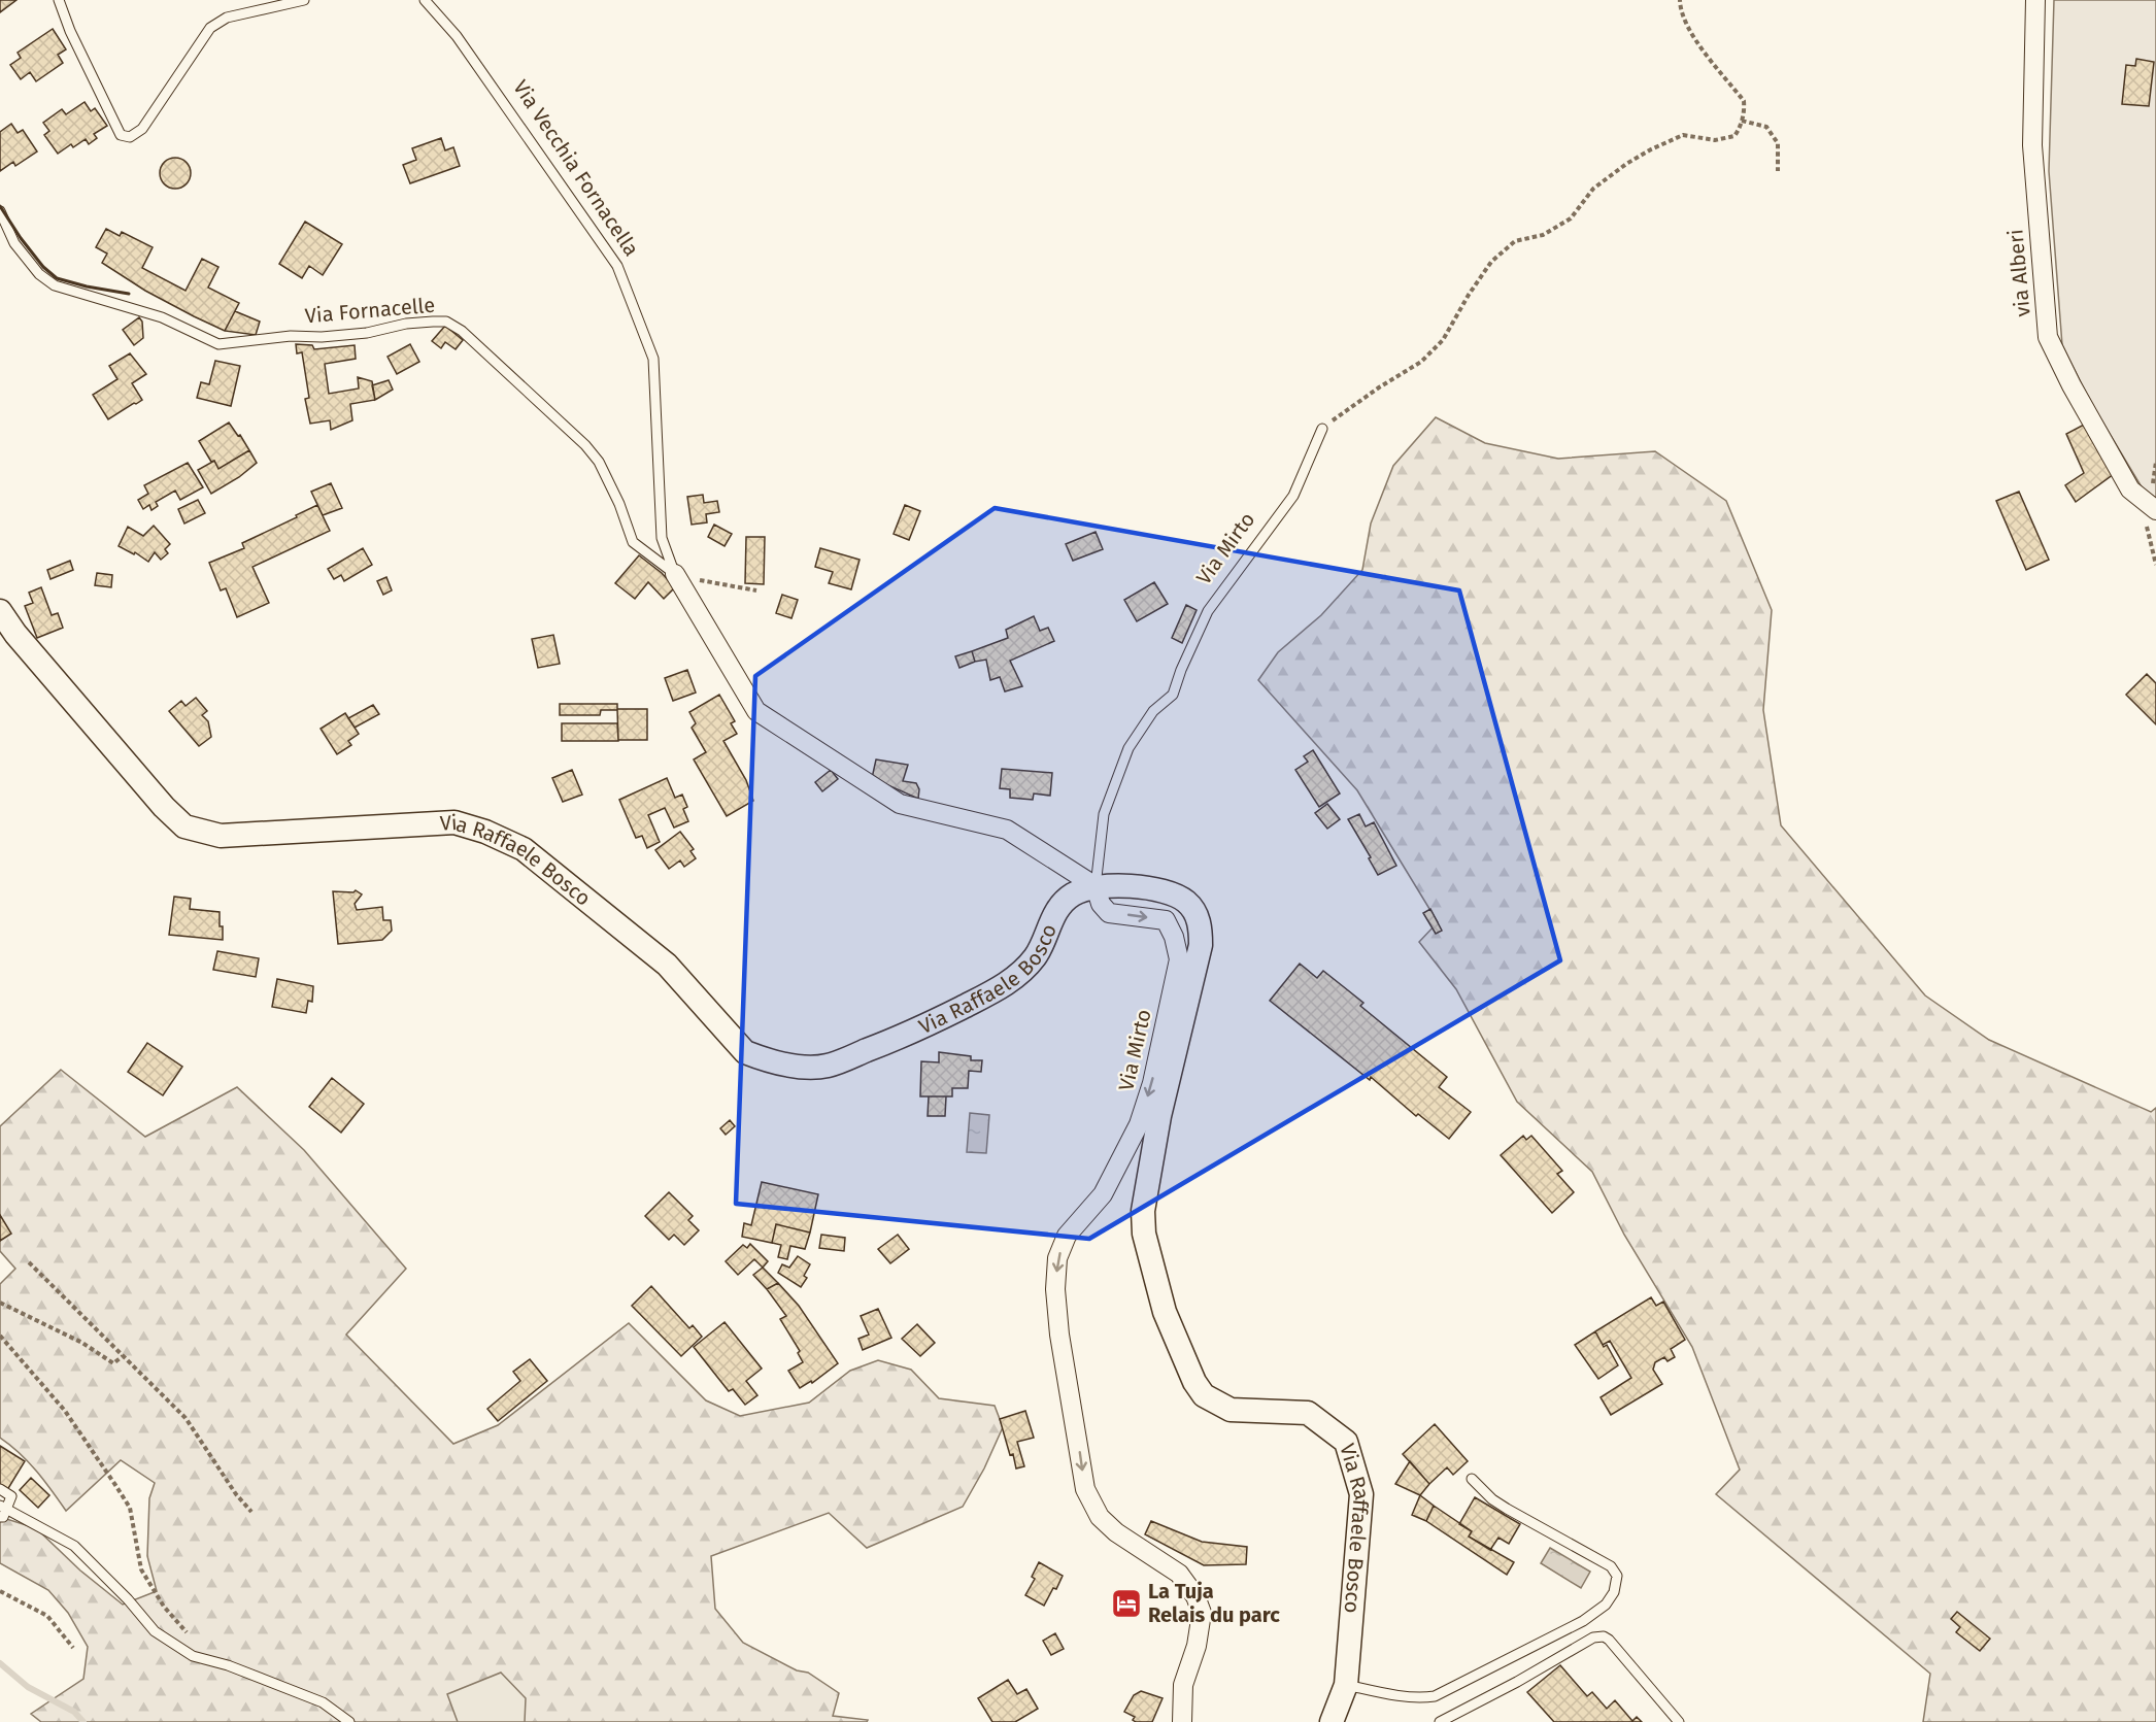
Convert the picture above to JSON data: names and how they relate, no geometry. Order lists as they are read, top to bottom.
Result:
{
  "streets": {
    "street": [
      "Via Vecchia Fornacella",
      "via Alberi",
      "Via Mirto",
      "Via Raffaele Bosco"
    ],
    "lane": ["Via Fornacelle"]
  },
  "crossings": [
    ["Via Vecchia Fornacella", "Via Fornacelle"],
    ["Via Vecchia Fornacella", "Via Mirto"],
    ["Via Vecchia Fornacella", "Via Raffaele Bosco"],
    ["Via Mirto", "Via Raffaele Bosco"]
  ],
  "one_way": ["Via Mirto"],
  "places": {
    "hotel": ["La Tuja Relais du parc"]
  }
}
